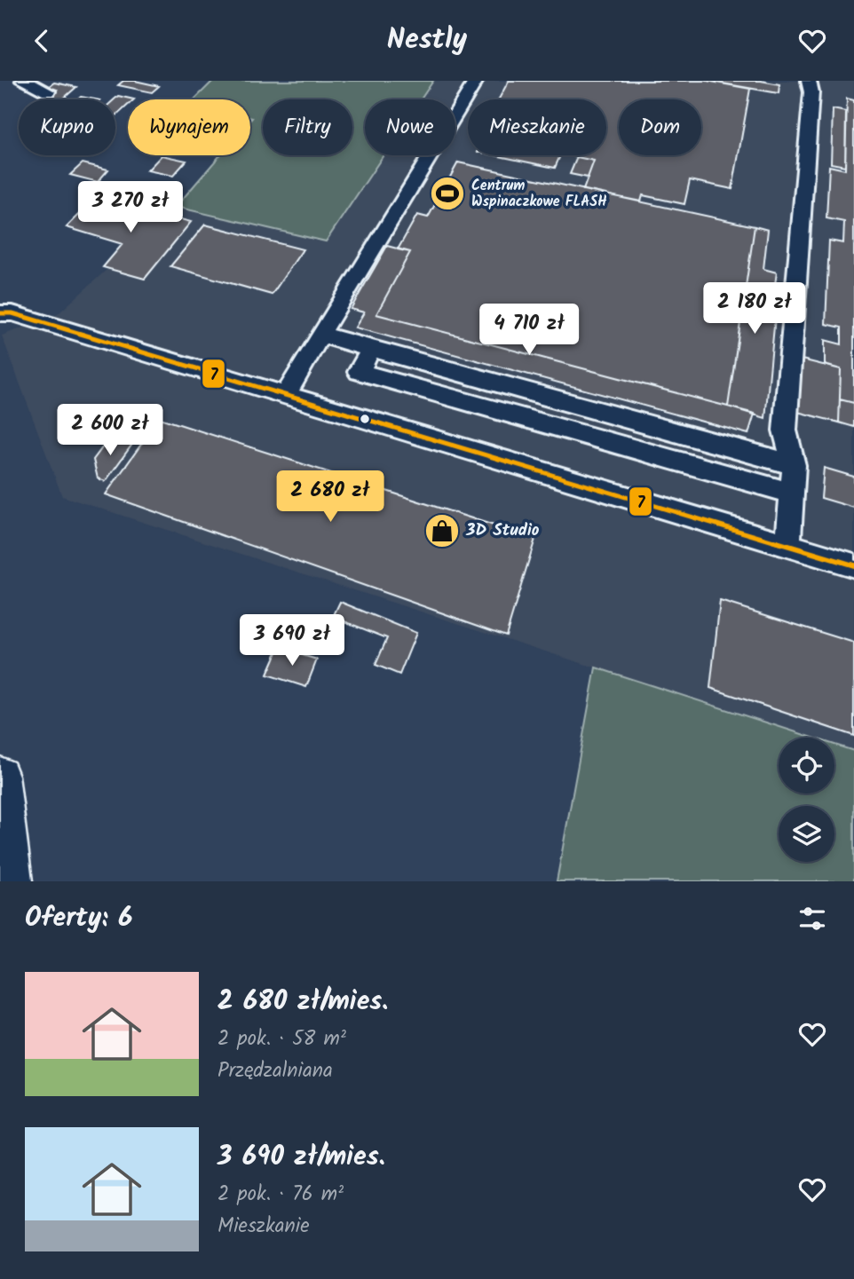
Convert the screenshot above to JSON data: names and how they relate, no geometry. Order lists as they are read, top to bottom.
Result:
{
  "places": {
    "sports": ["Centrum Wspinaczkowe FLASH"],
    "shop": ["3D Studio"]
  },
  "lines": ["transit line 7"],
  "page": {
    "header": "Nestly",
    "chip": [
      "Kupno",
      "Wynajem",
      "Filtry",
      "Nowe",
      "Mieszkanie",
      "Dom"
    ],
    "price": [
      "3 270 zł",
      "2 180 zł",
      "4 710 zł",
      "2 600 zł",
      "2 680 zł",
      "3 690 zł"
    ],
    "heading": "Oferty: 6",
    "list": [
      {
        "name": "2 680 zł/mies.",
        "note": "2 pok. · 58 m² · Przędzalniana"
      },
      {
        "name": "3 690 zł/mies.",
        "note": "2 pok. · 76 m² · Mieszkanie"
      }
    ]
  }
}
